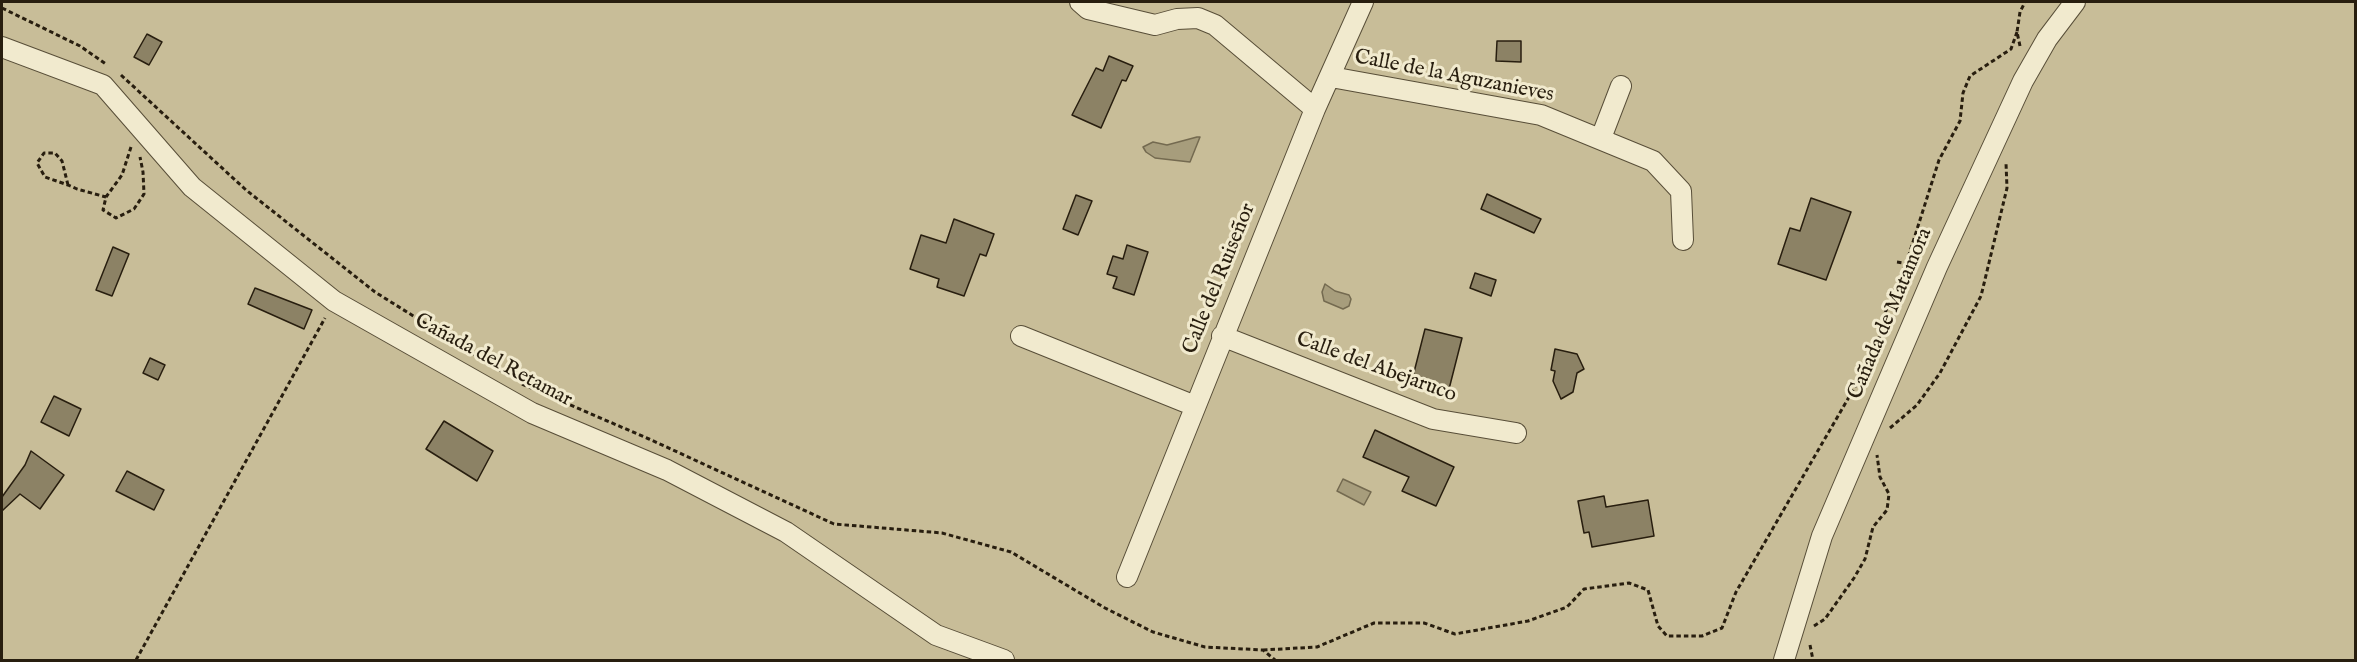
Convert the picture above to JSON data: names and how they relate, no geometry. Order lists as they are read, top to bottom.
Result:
{
  "streets": {
    "street": [
      "Calle de la Aguzanieves",
      "Calle del Ruiseñor",
      "Cañada de Matamora",
      "Cañada del Retamar",
      "Calle del Abejaruco"
    ]
  },
  "crossings": [
    ["Calle de la Aguzanieves", "Calle del Ruiseñor"],
    ["Calle del Ruiseñor", "Calle del Abejaruco"]
  ]
}
